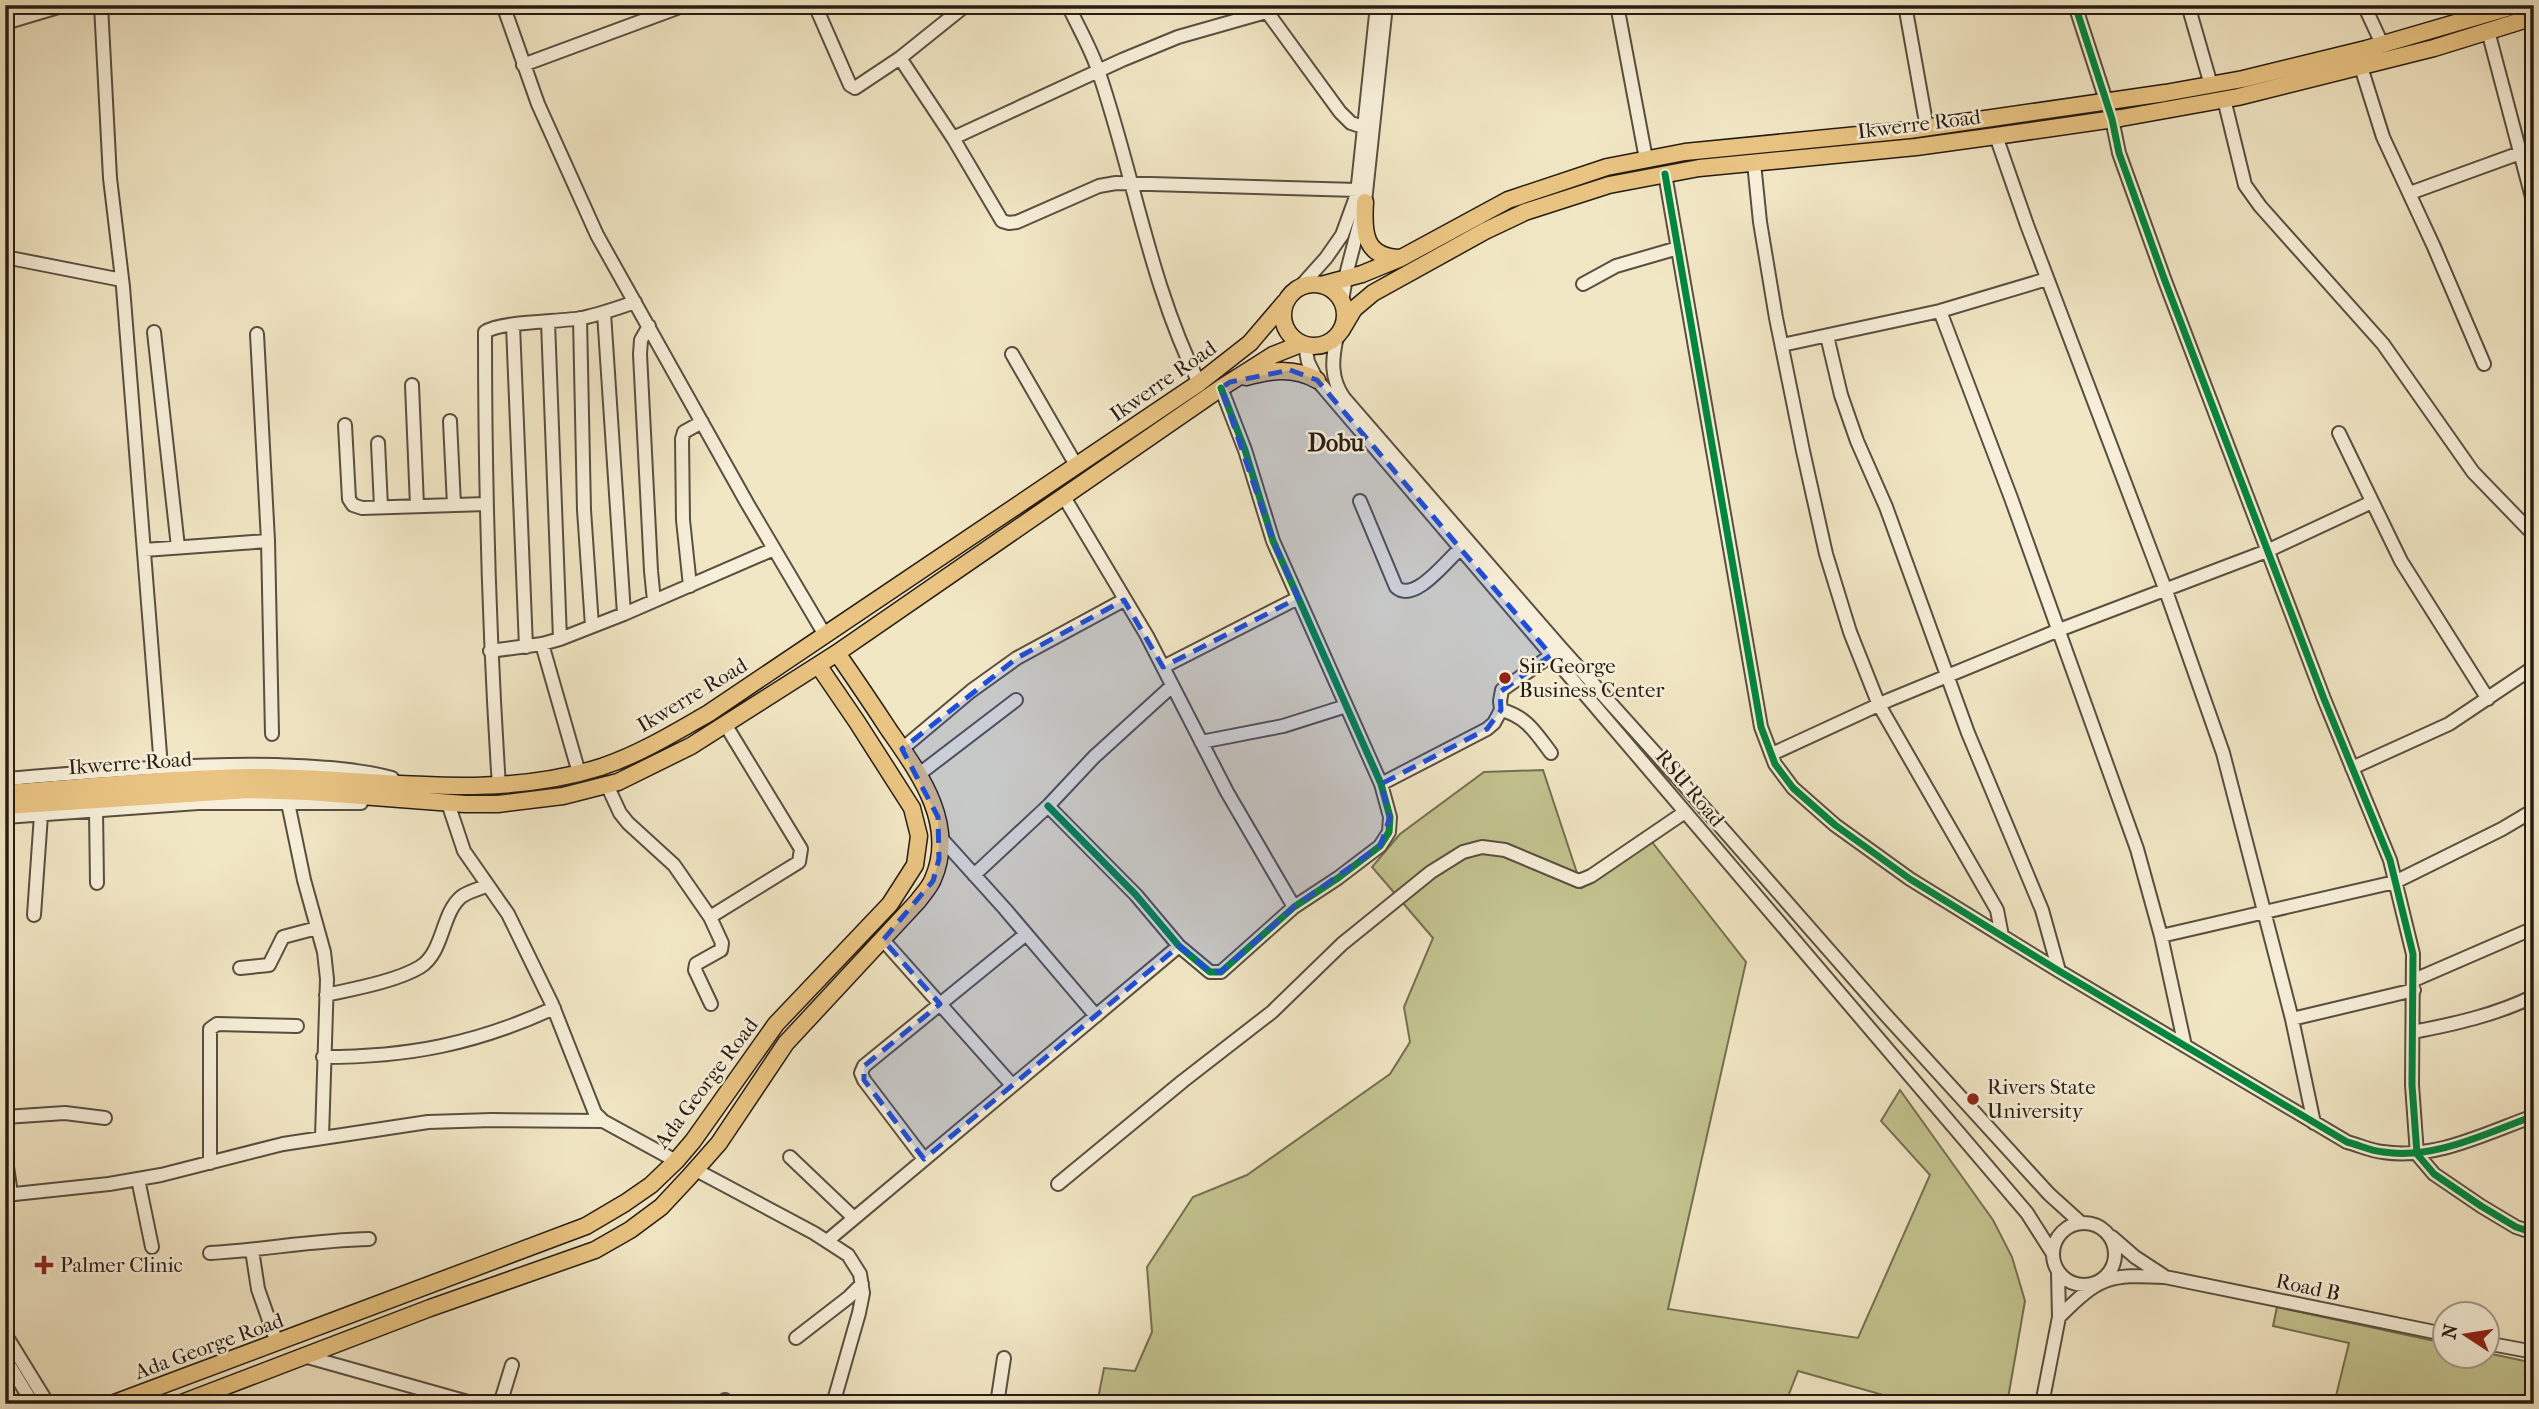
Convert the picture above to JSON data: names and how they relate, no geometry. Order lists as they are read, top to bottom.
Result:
{
  "streets": {
    "main road": ["Ikwerre Road", "Ada George Road"],
    "street": ["RSU Road", "Road B"]
  },
  "crossings": [
    ["Ikwerre Road", "RSU Road"],
    ["Ikwerre Road", "Ada George Road"]
  ],
  "districts": ["Dobu"],
  "places": {
    "other": ["Sir George Business Center", "Rivers State University"],
    "health": ["Palmer Clinic"]
  },
  "north": "left"
}
